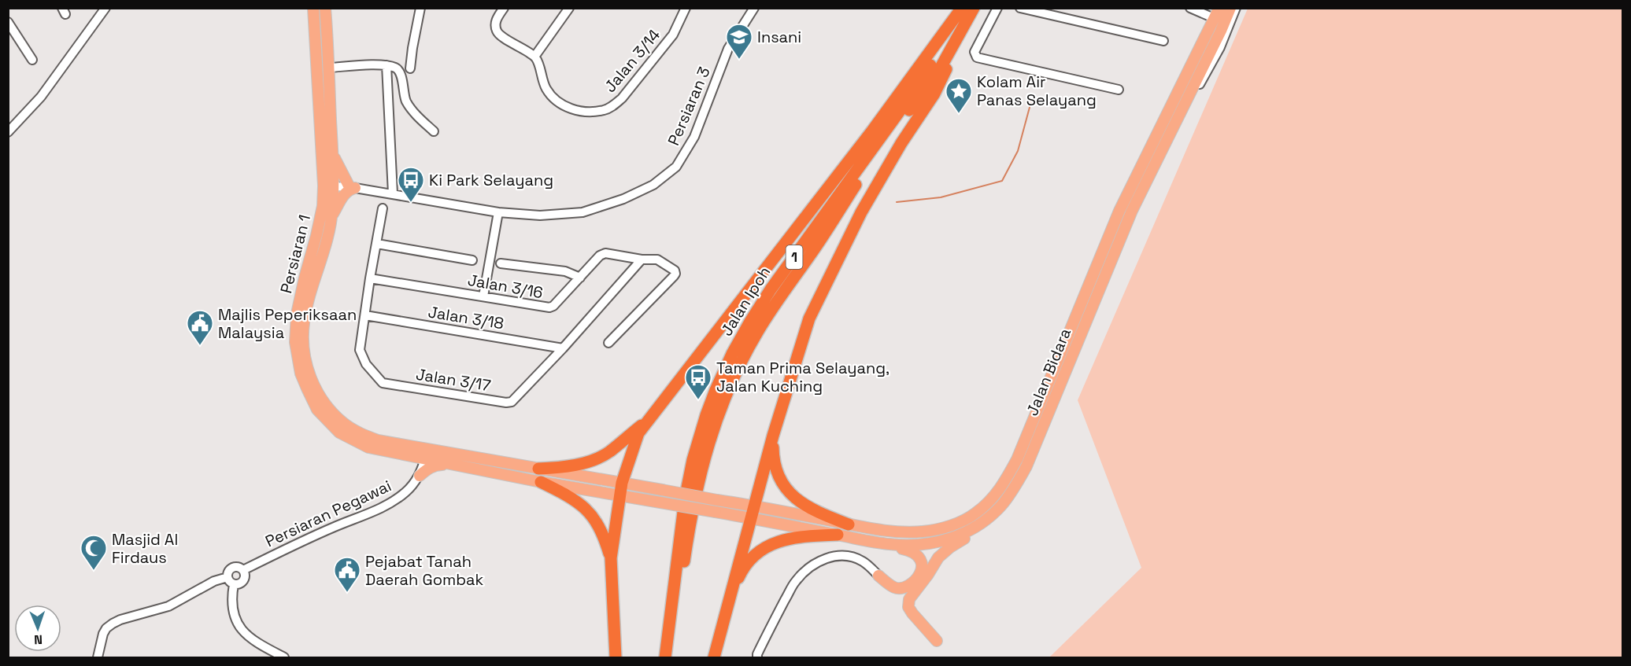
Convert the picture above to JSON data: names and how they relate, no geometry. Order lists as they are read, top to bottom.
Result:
{
  "streets": {
    "highway": ["1", "Jalan Ipoh"],
    "main road": ["Persiaran 1", "Jalan Bidara"],
    "street": [
      "Jalan 3/14",
      "Persiaran 3",
      "Jalan 3/16",
      "Jalan 3/18",
      "Jalan 3/17",
      "Persiaran Pegawai"
    ]
  },
  "crossings": [
    ["Persiaran 3", "Persiaran 1"],
    ["Persiaran 1", "Jalan Bidara"],
    ["Persiaran 1", "Persiaran Pegawai"],
    ["Jalan 3/16", "Jalan 3/17"],
    ["Jalan 3/18", "Jalan 3/17"]
  ],
  "places": {
    "school or university": ["Insani"],
    "place": ["Kolam Air Panas Selayang"],
    "bus stop": ["Ki Park Selayang", "Taman Prima Selayang, Jalan Kuching"],
    "public building": ["Majlis Peperiksaan Malaysia", "Pejabat Tanah Daerah Gombak"],
    "mosque": ["Masjid Al Firdaus"]
  },
  "north": "bottom"
}
